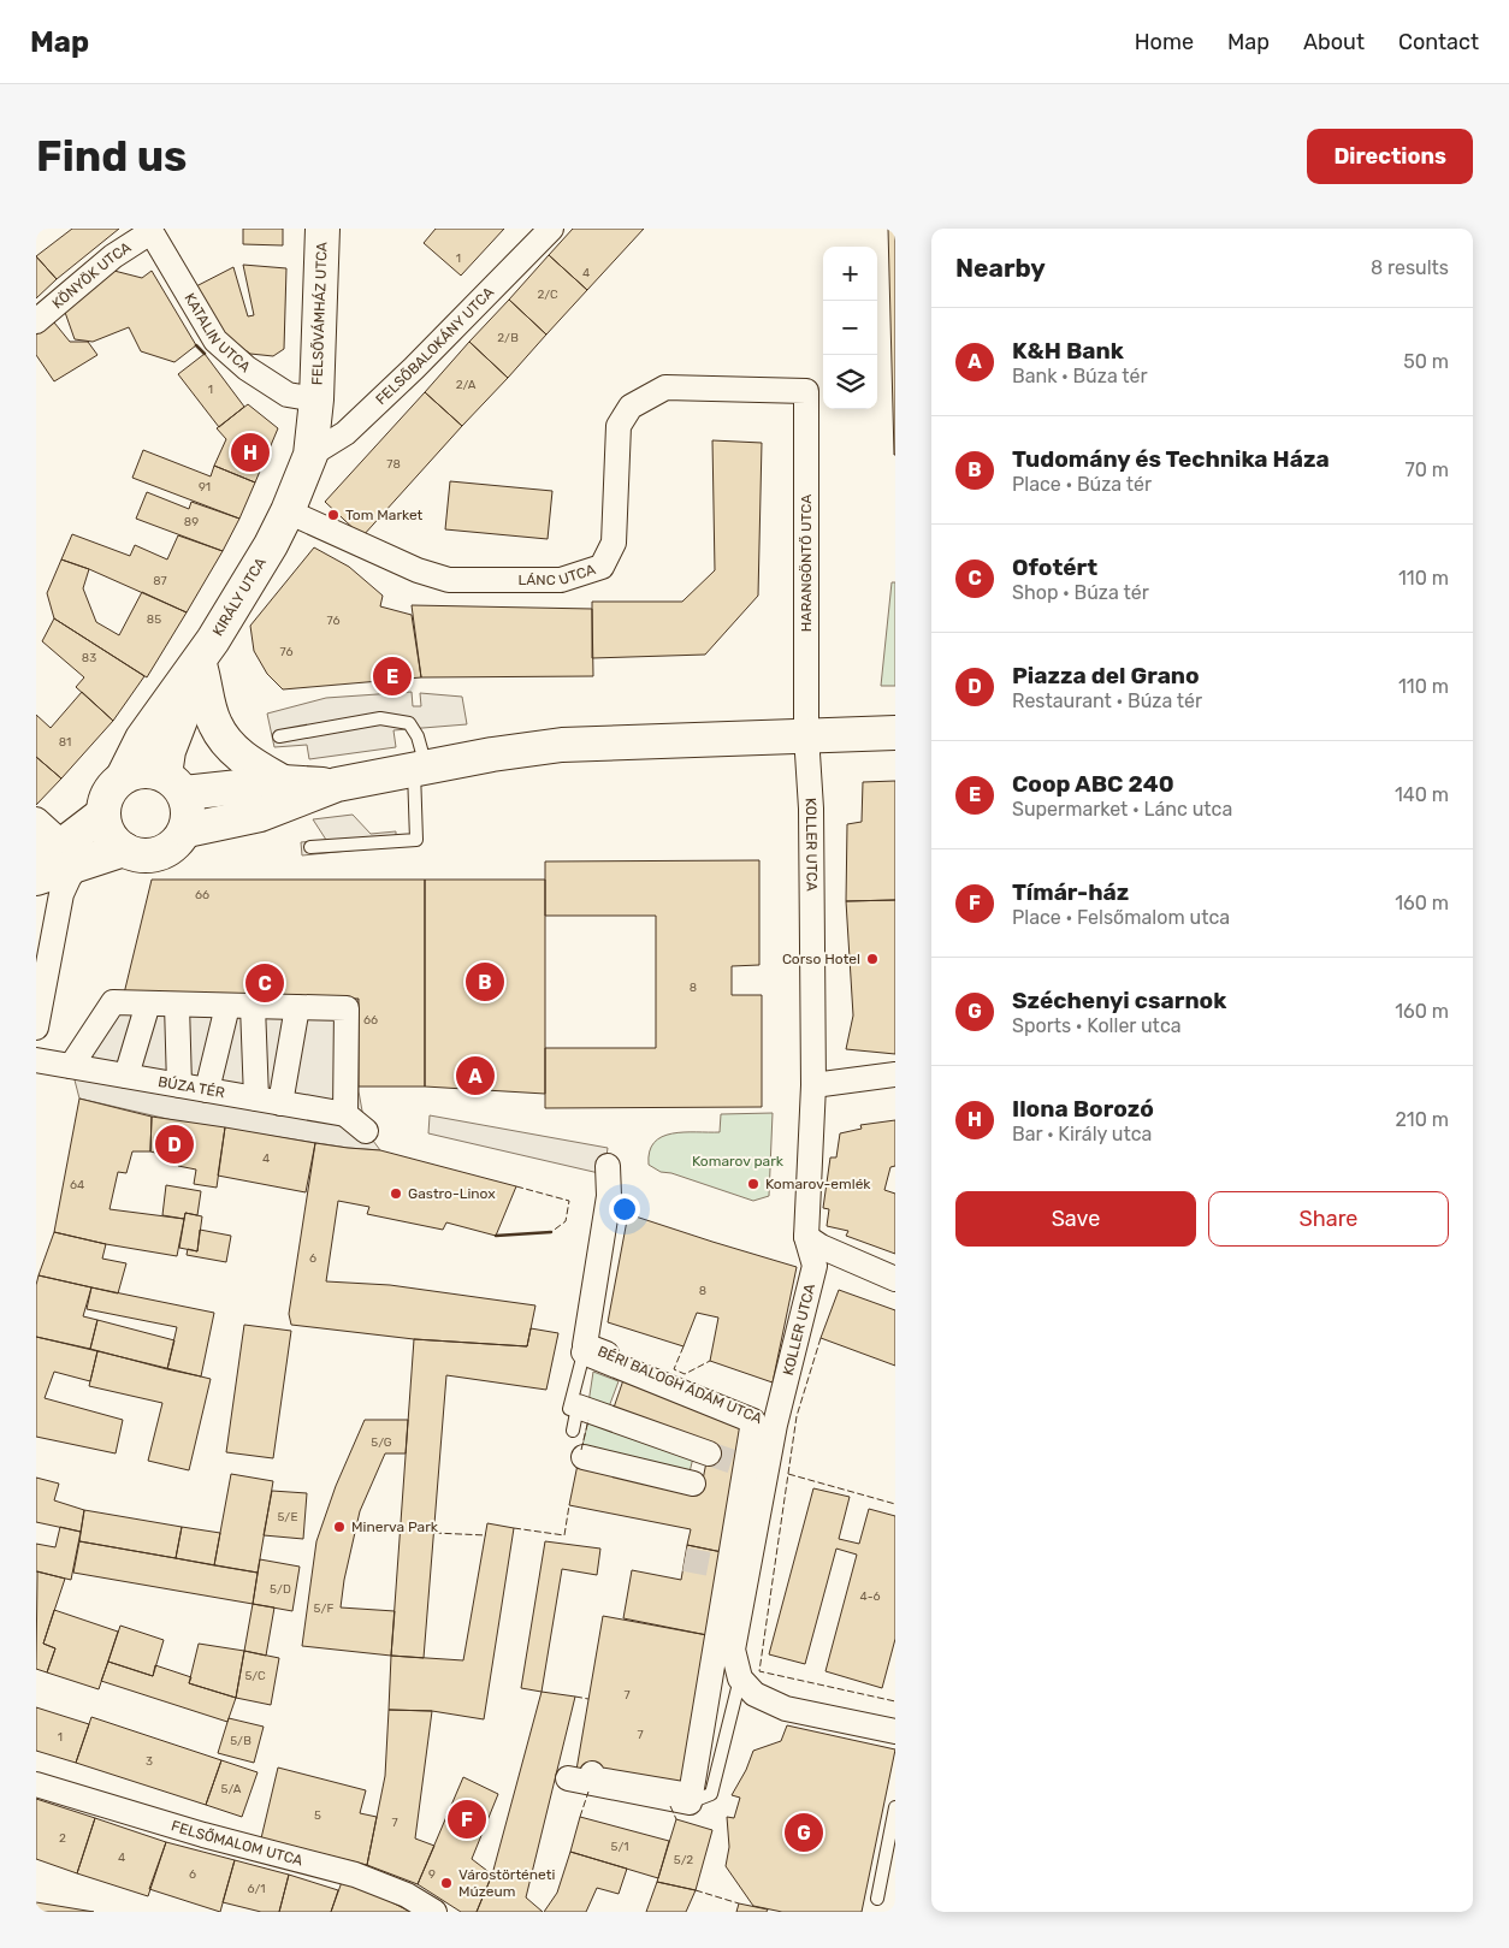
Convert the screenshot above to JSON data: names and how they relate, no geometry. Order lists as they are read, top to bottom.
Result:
{
  "streets": {
    "street": [
      "KÖNYÖK UTCA",
      "FELSŐVÁMHÁZ UTCA",
      "KATALIN UTCA",
      "FELSŐBALOKÁNY UTCA",
      "HARANGÖNTŐ UTCA",
      "LÁNC UTCA",
      "KIRÁLY UTCA",
      "KOLLER UTCA",
      "BÚZA TÉR",
      "BÉRI BALOGH ÁDÁM UTCA",
      "FELSŐMALOM UTCA"
    ]
  },
  "crossings": [
    ["KÖNYÖK UTCA", "KATALIN UTCA"],
    ["FELSŐVÁMHÁZ UTCA", "KATALIN UTCA"],
    ["FELSŐVÁMHÁZ UTCA", "KIRÁLY UTCA"],
    ["KATALIN UTCA", "KIRÁLY UTCA"],
    ["FELSŐBALOKÁNY UTCA", "KIRÁLY UTCA"],
    ["HARANGÖNTŐ UTCA", "LÁNC UTCA"],
    ["HARANGÖNTŐ UTCA", "KOLLER UTCA"],
    ["LÁNC UTCA", "KIRÁLY UTCA"],
    ["KOLLER UTCA", "BÉRI BALOGH ÁDÁM UTCA"]
  ],
  "parks": ["Komarov park"],
  "places": [
    "Tom Market",
    "Corso Hotel",
    "Komarov-emlék",
    "Gastro-Linox",
    "Minerva Park",
    "Várostörténeti Múzeum"
  ],
  "house_numbers": [
    "1",
    "4",
    "2/C",
    "2/B",
    "2/A",
    "1",
    "78",
    "91",
    "89",
    "87",
    "85",
    "76",
    "76",
    "83",
    "81",
    "66",
    "8",
    "66",
    "4",
    "64",
    "6",
    "8",
    "5/G",
    "5/E",
    "5/D",
    "4-6",
    "5/F",
    "5/C",
    "7",
    "7",
    "1",
    "5/B",
    "3",
    "5/A",
    "5",
    "7",
    "2",
    "5/1",
    "4",
    "5/2",
    "6",
    "9",
    "6/1"
  ],
  "page": {
    "header": "Map",
    "nav": [
      "Home",
      "Map",
      "About",
      "Contact"
    ],
    "buttons": [
      "Directions",
      ["Save", "Share"]
    ],
    "title": "Find us",
    "heading": ["Nearby", "8 results"],
    "map_buttons": ["+", "−"],
    "list": [
      {
        "mark": "A",
        "name": "K&H Bank",
        "note": "Bank · Búza tér",
        "value": "50 m"
      },
      {
        "mark": "B",
        "name": "Tudomány és Technika Háza",
        "note": "Place · Búza tér",
        "value": "70 m"
      },
      {
        "mark": "C",
        "name": "Ofotért",
        "note": "Shop · Búza tér",
        "value": "110 m"
      },
      {
        "mark": "D",
        "name": "Piazza del Grano",
        "note": "Restaurant · Búza tér",
        "value": "110 m"
      },
      {
        "mark": "E",
        "name": "Coop ABC 240",
        "note": "Supermarket · Lánc utca",
        "value": "140 m"
      },
      {
        "mark": "F",
        "name": "Tímár-ház",
        "note": "Place · Felsőmalom utca",
        "value": "160 m"
      },
      {
        "mark": "G",
        "name": "Széchenyi csarnok",
        "note": "Sports · Koller utca",
        "value": "160 m"
      },
      {
        "mark": "H",
        "name": "Ilona Borozó",
        "note": "Bar · Király utca",
        "value": "210 m"
      }
    ],
    "pins": [
      "H",
      "E",
      "B",
      "C",
      "A",
      "D",
      "F",
      "G"
    ]
  }
}
